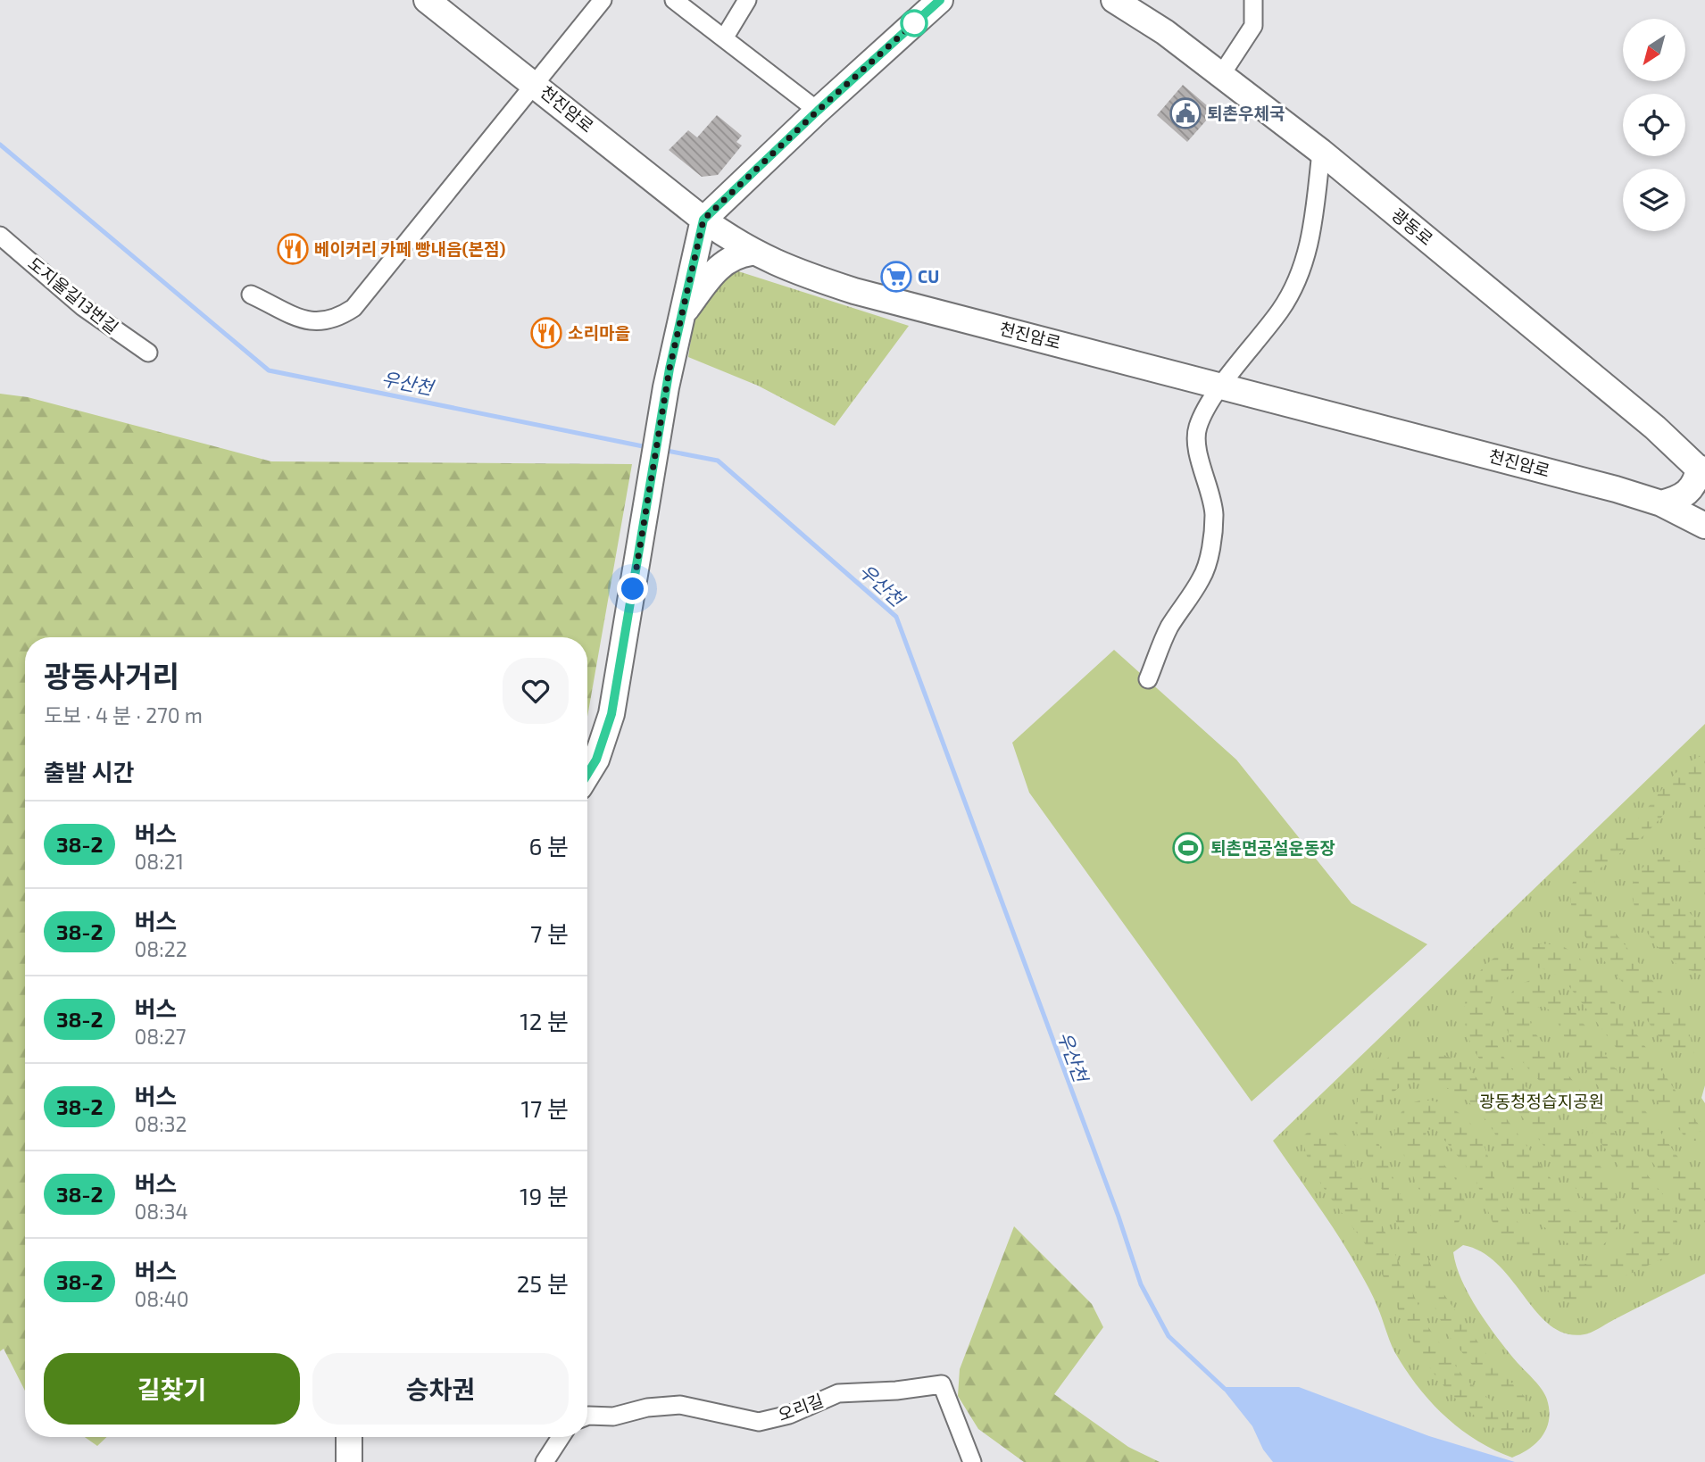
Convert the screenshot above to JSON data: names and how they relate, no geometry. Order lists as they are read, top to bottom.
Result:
{
  "streets": {
    "main road": ["천진암로", "광동로"],
    "street": ["도지울길13번길", "오리길"]
  },
  "water": ["우산천"],
  "parks": ["광동청정습지공원"],
  "places": {
    "public building": ["퇴촌우체국"],
    "restaurant": ["베이커리 카페 빵내음(본점)", "소리마을"],
    "supermarket": ["CU"],
    "sports": ["퇴촌면공설운동장"]
  },
  "lines": ["bus line 38-2"],
  "north": "bottom left",
  "page": {
    "heading": [
      ["광동사거리", "도보 · 4 분 · 270 m"],
      "출발 시간"
    ],
    "list": [
      {
        "mark": "38-2",
        "name": "버스",
        "note": "08:21",
        "value": "6 분"
      },
      {
        "mark": "38-2",
        "name": "버스",
        "note": "08:22",
        "value": "7 분"
      },
      {
        "mark": "38-2",
        "name": "버스",
        "note": "08:27",
        "value": "12 분"
      },
      {
        "mark": "38-2",
        "name": "버스",
        "note": "08:32",
        "value": "17 분"
      },
      {
        "mark": "38-2",
        "name": "버스",
        "note": "08:34",
        "value": "19 분"
      },
      {
        "mark": "38-2",
        "name": "버스",
        "note": "08:40",
        "value": "25 분"
      }
    ],
    "buttons": ["길찾기", "승차권"]
  }
}
